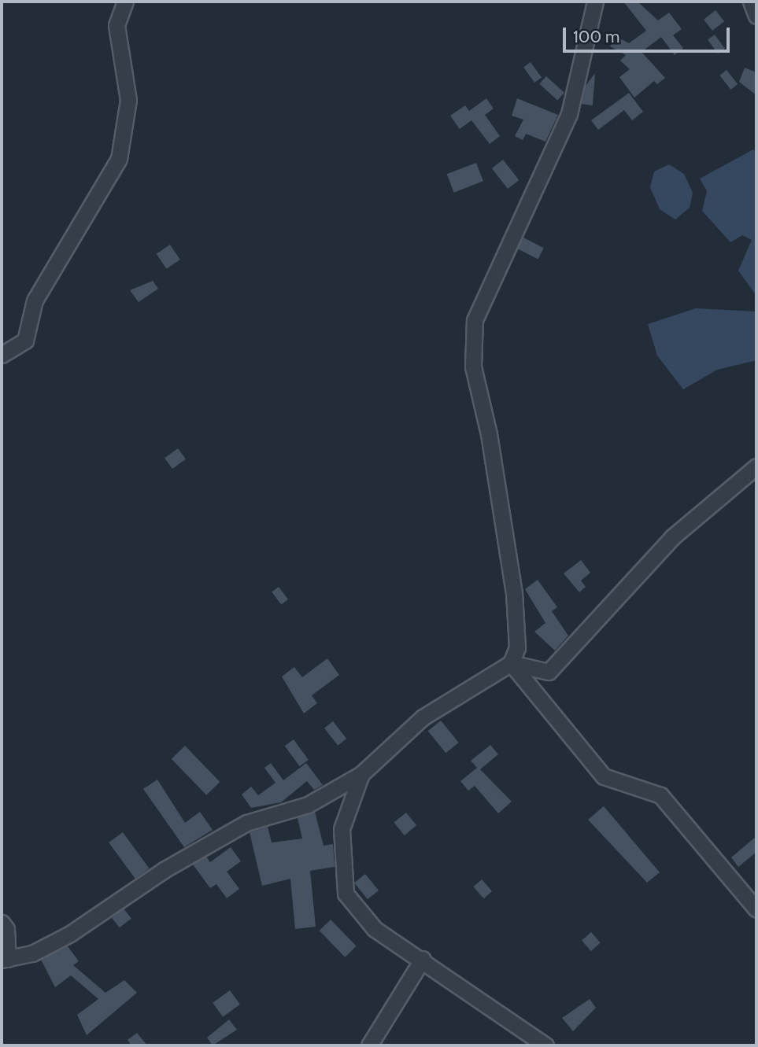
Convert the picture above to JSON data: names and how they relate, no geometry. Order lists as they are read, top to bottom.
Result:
{
  "scale_bar": "100 m"
}
